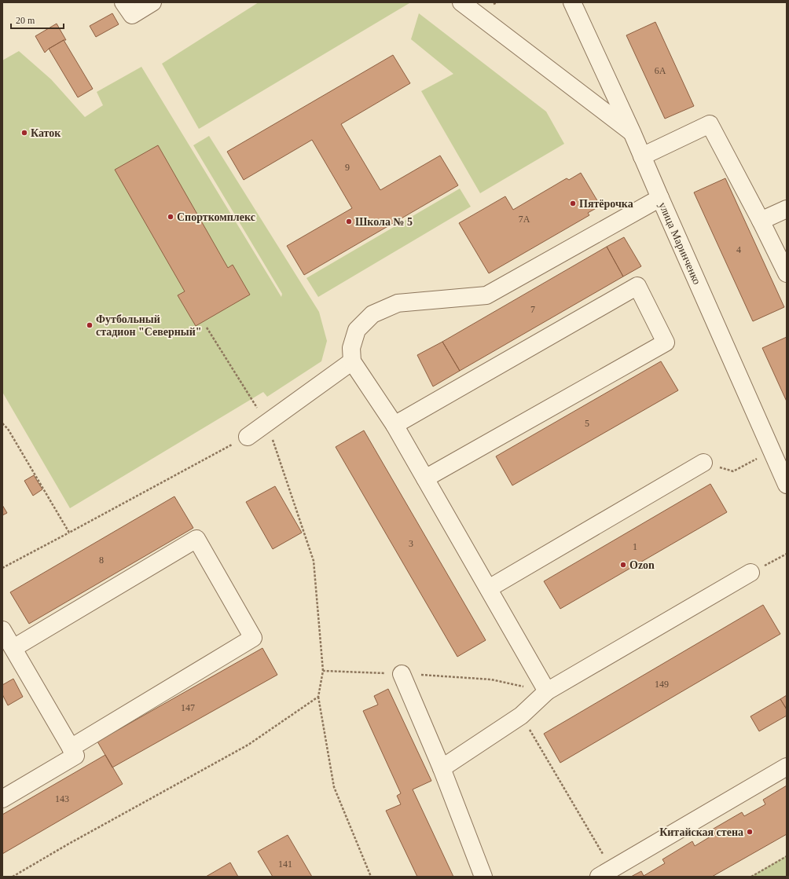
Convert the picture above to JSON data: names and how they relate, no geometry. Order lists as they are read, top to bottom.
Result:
{
  "streets": {
    "street": ["улица Маринченко"]
  },
  "places": [
    "Каток",
    "Пятёрочка",
    "Спорткомплекс",
    "Школа № 5",
    "Футбольный стадион \"Северный\"",
    "Ozon",
    "Китайская стена"
  ],
  "house_numbers": [
    "6А",
    "9",
    "7А",
    "4",
    "7",
    "5",
    "3",
    "1",
    "8",
    "149",
    "147",
    "143",
    "141"
  ],
  "scale_bar": "20 m"
}
